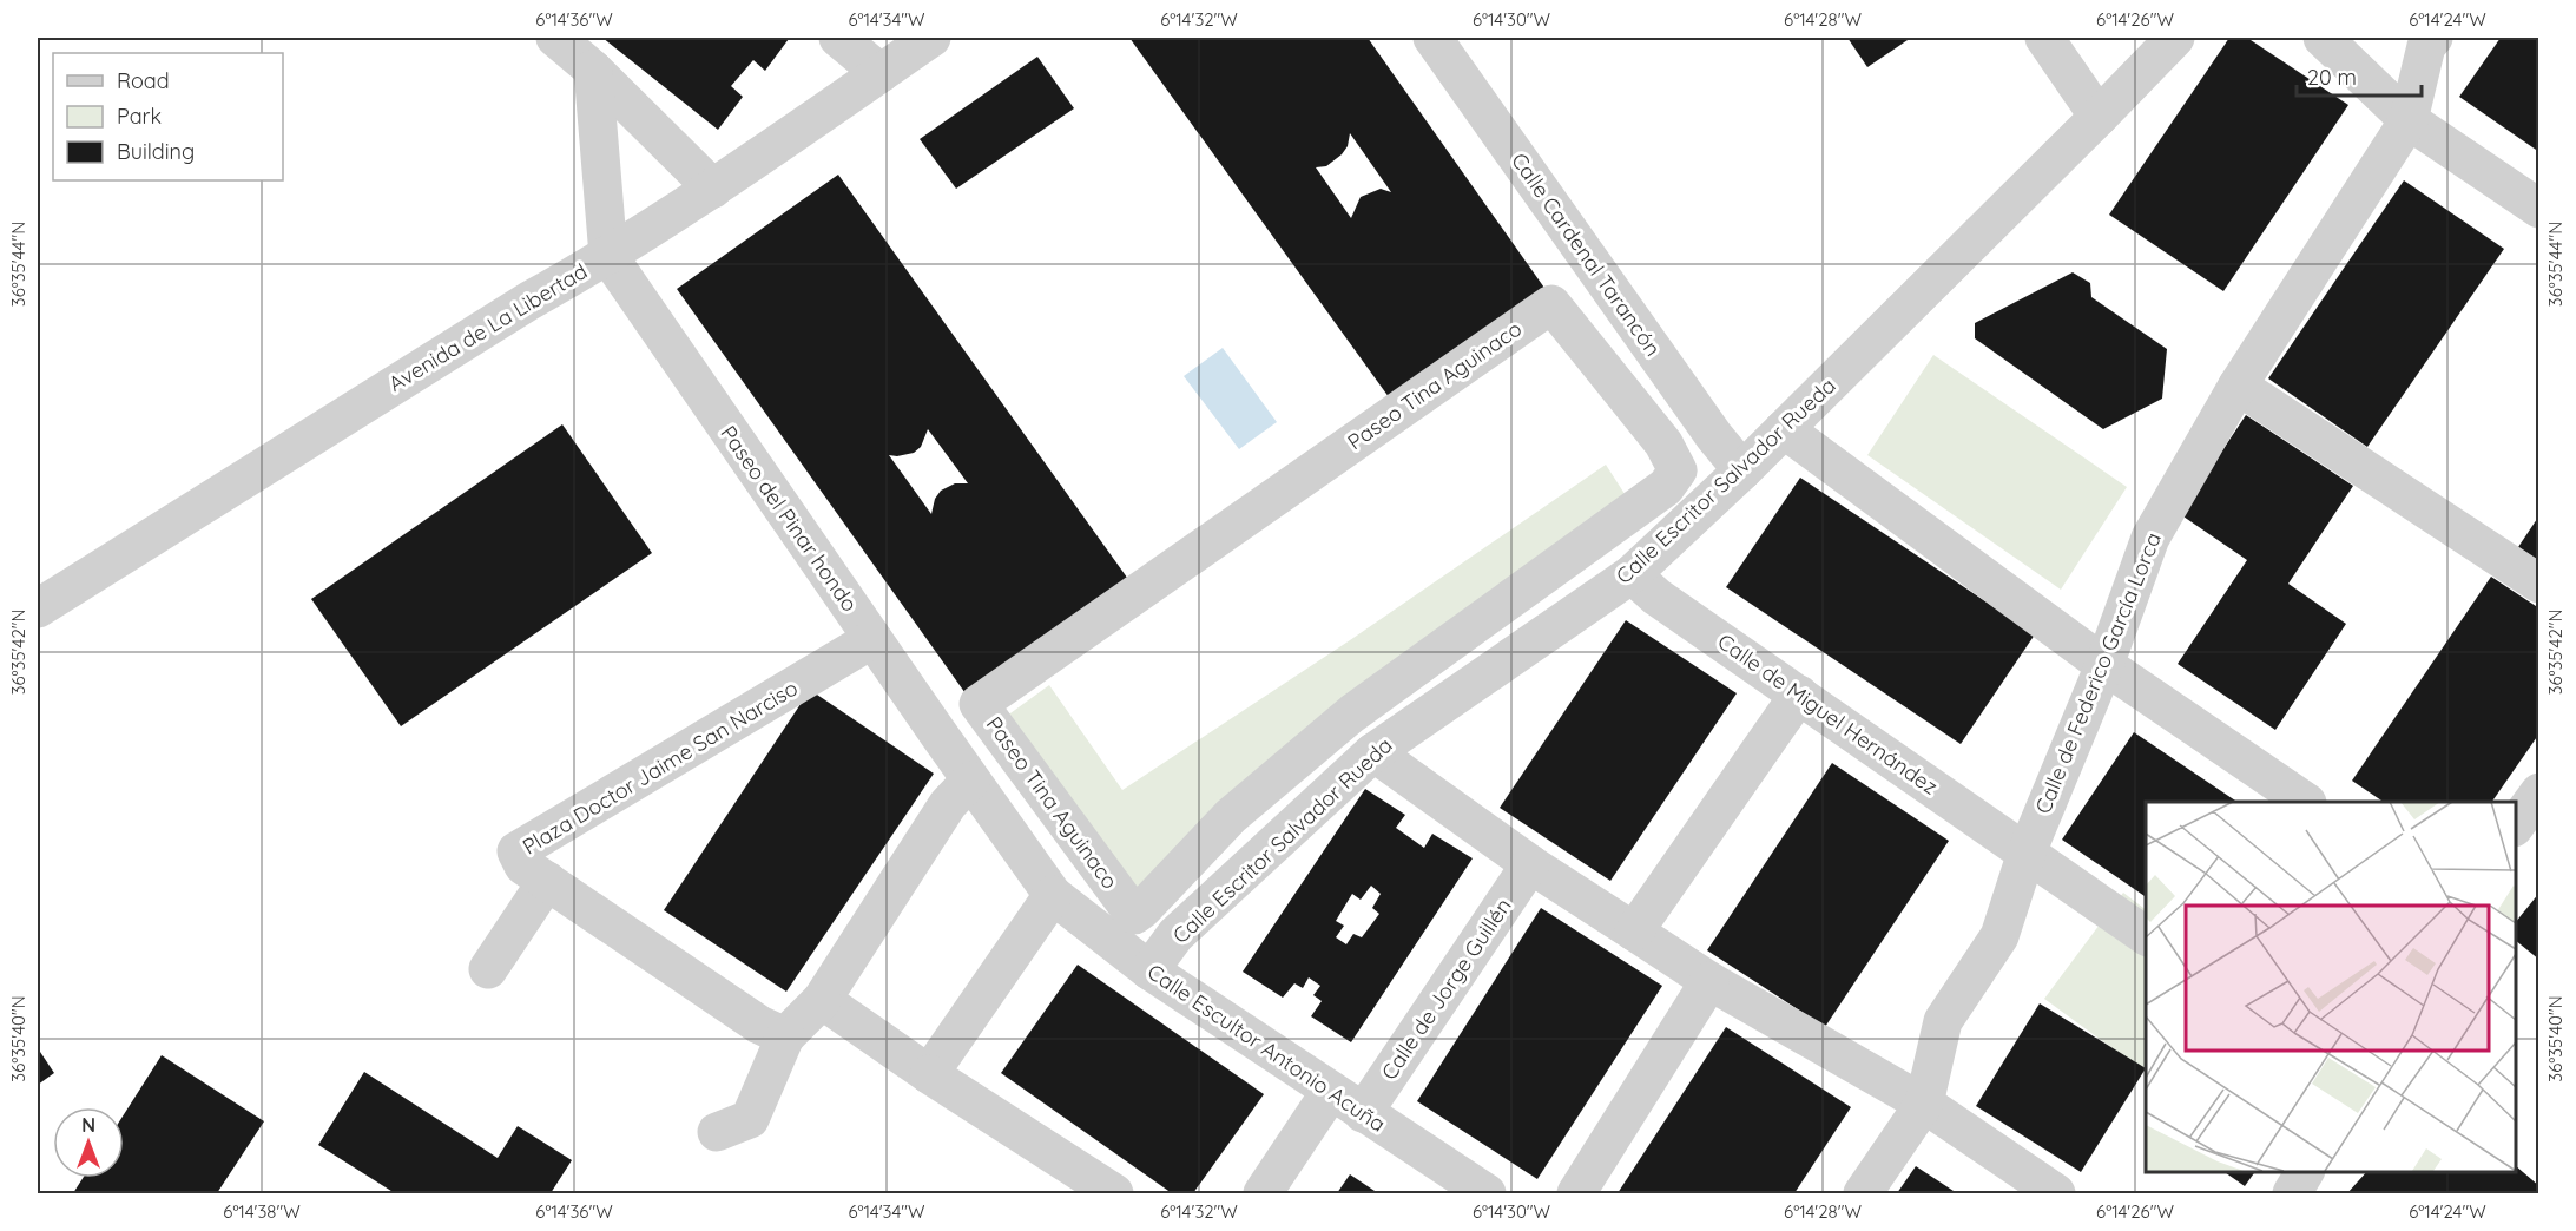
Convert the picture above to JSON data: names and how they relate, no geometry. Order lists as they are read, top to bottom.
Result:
{
  "streets": {
    "street": [
      "Calle Cardenal Tarancón",
      "Avenida de La Libertad",
      "Paseo Tina Aguinaco",
      "Calle Escritor Salvador Rueda",
      "Paseo del Pinar hondo",
      "Calle de Federico García Lorca",
      "Calle de Miguel Hernández",
      "Plaza Doctor Jaime San Narciso",
      "Calle de Jorge Guillén",
      "Calle Escultor Antonio Acuña"
    ]
  },
  "crossings": [
    ["Calle Cardenal Tarancón", "Calle Escritor Salvador Rueda"],
    ["Avenida de La Libertad", "Paseo del Pinar hondo"],
    ["Calle Escritor Salvador Rueda", "Calle de Miguel Hernández"],
    ["Calle Escritor Salvador Rueda", "Calle Escultor Antonio Acuña"],
    ["Paseo del Pinar hondo", "Plaza Doctor Jaime San Narciso"],
    ["Paseo del Pinar hondo", "Calle Escultor Antonio Acuña"],
    ["Calle de Federico García Lorca", "Calle de Miguel Hernández"],
    ["Calle de Jorge Guillén", "Calle Escultor Antonio Acuña"]
  ],
  "legend": ["Road", "Park", "Building"],
  "scale_bar": "20 m",
  "north": "top",
  "coordinates": [
    "6°14'36\"W",
    "6°14'34\"W",
    "6°14'32\"W",
    "6°14'30\"W",
    "6°14'28\"W",
    "6°14'26\"W",
    "6°14'24\"W",
    "36°35'44\"N",
    "36°35'42\"N",
    "36°35'40\"N",
    "6°14'38\"W"
  ]
}
